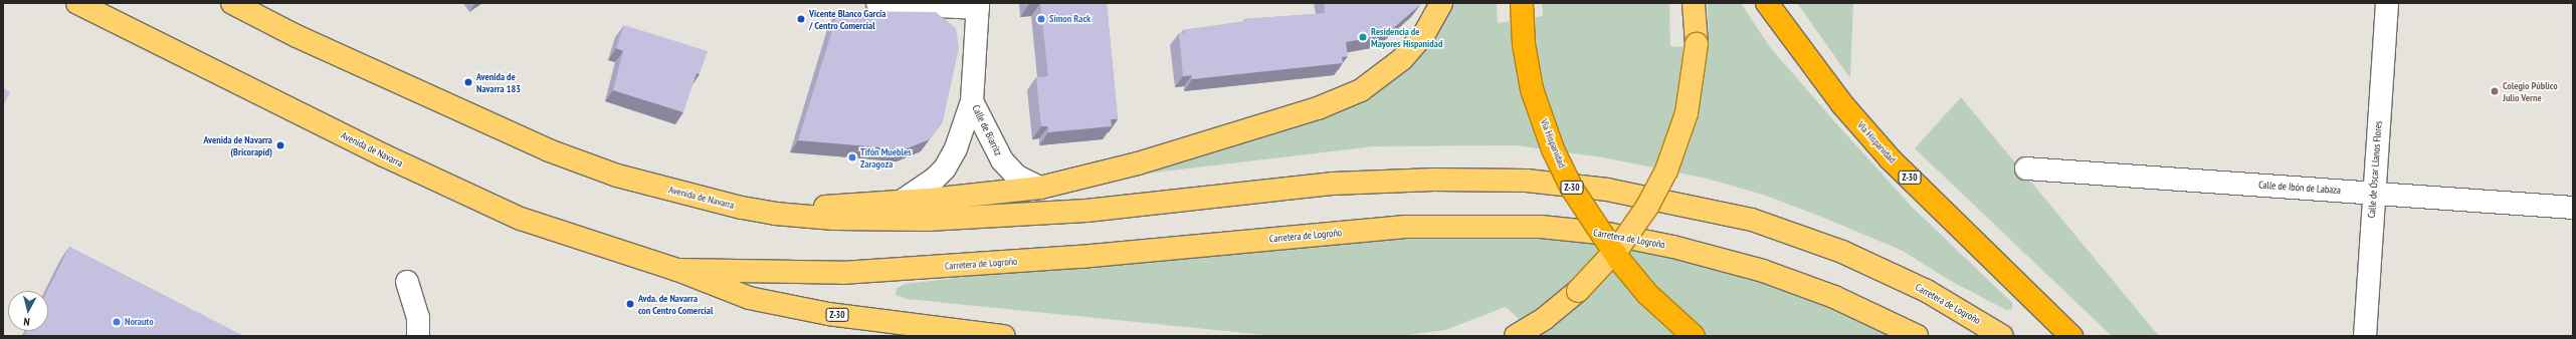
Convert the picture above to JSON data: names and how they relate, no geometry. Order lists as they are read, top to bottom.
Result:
{
  "streets": {
    "highway": ["Vía Hispanidad", "Z-30"],
    "main road": ["Avenida de Navarra", "Carretera de Logroño"],
    "street": ["Calle de Biarritz", "Calle de Óscar Llanos Flores", "Calle de Ibón de Labaza"]
  },
  "crossings": [
    ["Avenida de Navarra", "Z-30"],
    ["Avenida de Navarra", "Carretera de Logroño"],
    ["Calle de Óscar Llanos Flores", "Calle de Ibón de Labaza"],
    ["Z-30", "Carretera de Logroño"]
  ],
  "places": [
    "Vicente Blanco García / Centro Comercial",
    "Simon Rack",
    "Residencia de Mayores Hispanidad",
    "Avenida de Navarra 183",
    "Colegio Público Julio Verne",
    "Avenida de Navarra (Bricorapid)",
    "Tifón Muebles Zaragoza",
    "Avda. de Navarra con Centro Comercial",
    "Norauto"
  ],
  "north": "bottom"
}
